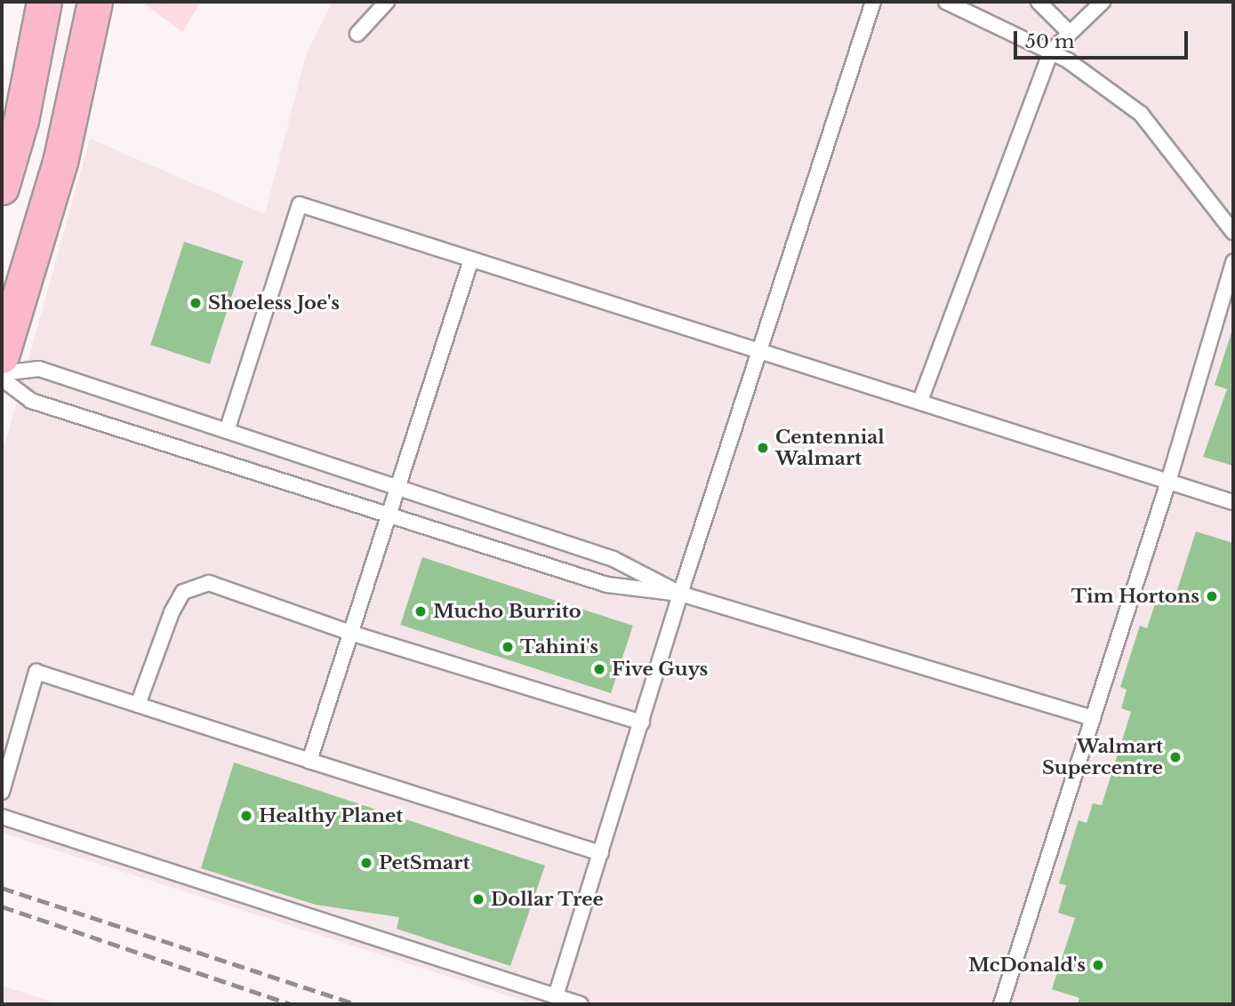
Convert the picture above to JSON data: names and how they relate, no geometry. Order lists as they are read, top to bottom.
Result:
{
  "places": [
    "Shoeless Joe's",
    "Centennial Walmart",
    "Tim Hortons",
    "Mucho Burrito",
    "Tahini's",
    "Five Guys",
    "Walmart Supercentre",
    "Healthy Planet",
    "PetSmart",
    "Dollar Tree",
    "McDonald's"
  ],
  "scale_bar": "50 m"
}
